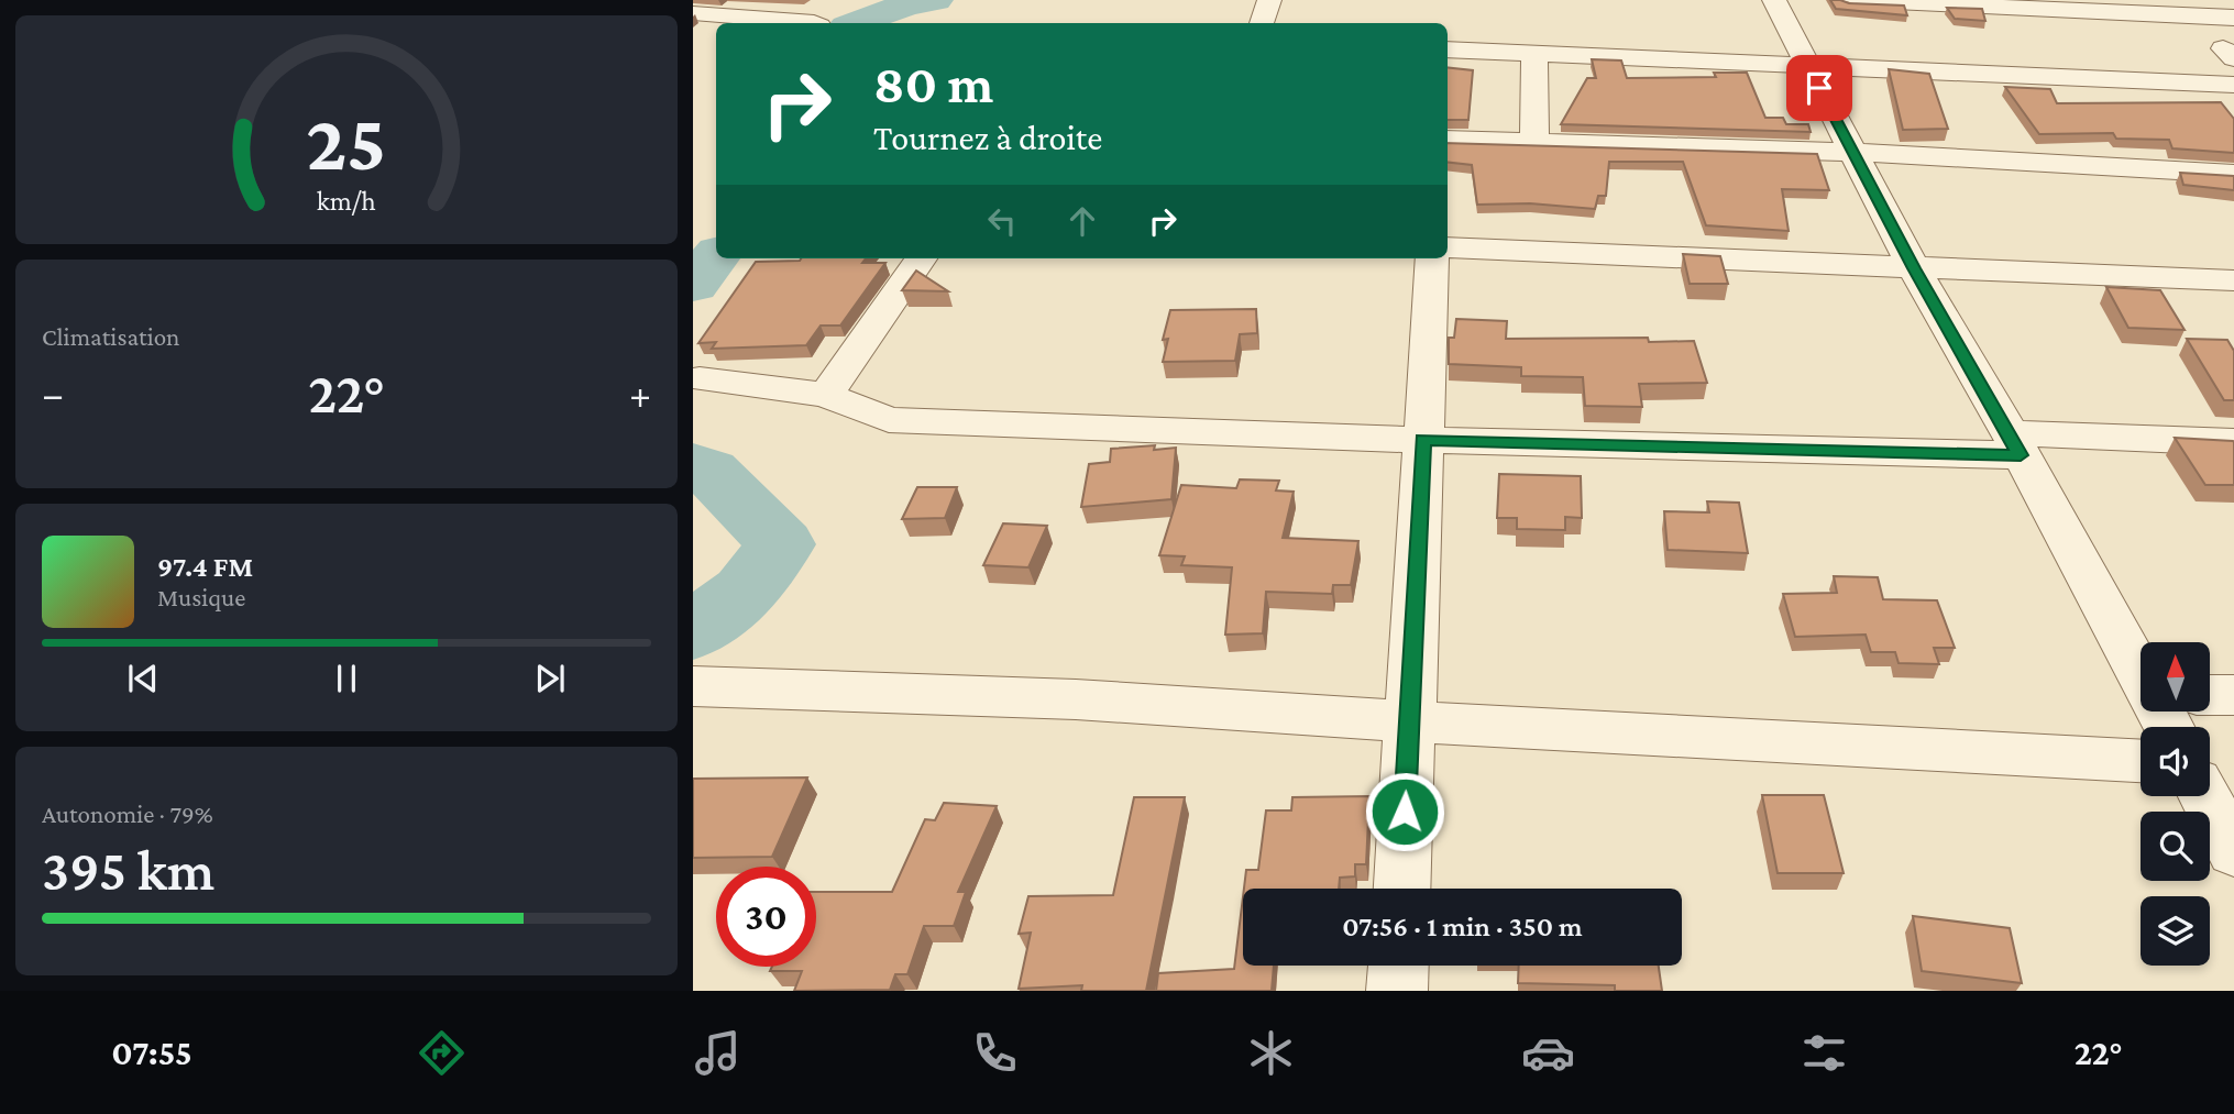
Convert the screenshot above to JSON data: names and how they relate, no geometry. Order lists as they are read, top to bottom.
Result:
{
  "north": "top",
  "page": {
    "turn": ["80 m", "Tournez à droite"],
    "tile": [
      "Climatisation",
      ["Autonomie · 79%", "395 km"]
    ],
    "heat": ["−", "22°", "+"],
    "song": ["97.4 FM", "Musique"],
    "limit": "30",
    "trip": "07:56 · 1 min · 350 m",
    "tabs": ["07:55", "22°"],
    "gauge": ["25", "km/h"]
  }
}
